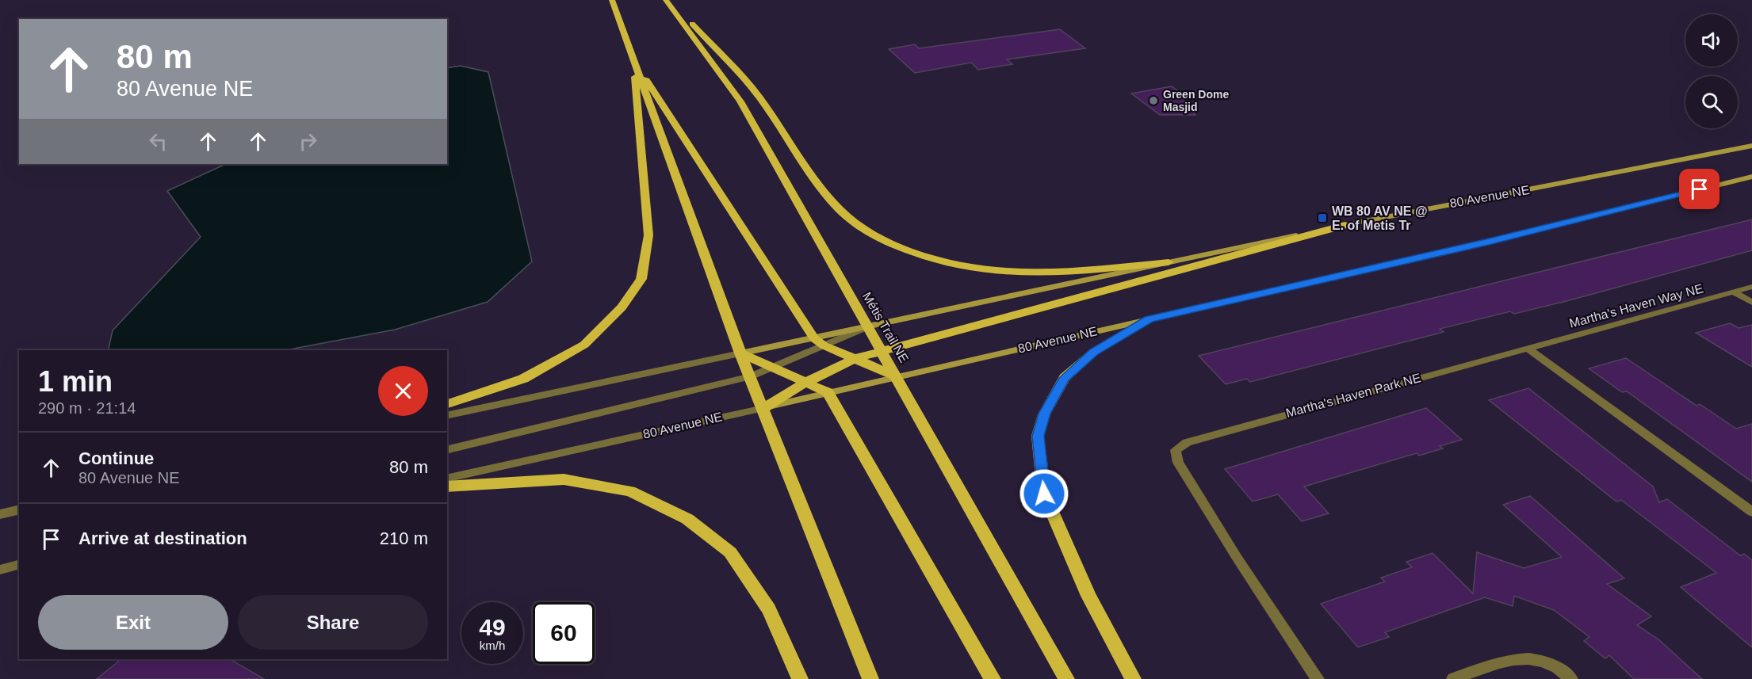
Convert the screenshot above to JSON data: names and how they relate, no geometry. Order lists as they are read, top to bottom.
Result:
{
  "streets": {
    "main road": ["80 Avenue NE", "Métis Trail NE"],
    "street": ["Martha's Haven Way NE", "Martha's Haven Park NE"]
  },
  "crossings": [
    ["80 Avenue NE", "Métis Trail NE"],
    ["Martha's Haven Way NE", "Martha's Haven Park NE"]
  ],
  "places": {
    "other": ["Green Dome Masjid"],
    "transit": ["WB 80 AV NE @ E. of Metis Tr"]
  },
  "page": {
    "turn": ["80 m", "80 Avenue NE"],
    "heading": ["1 min", "290 m · 21:14"],
    "list": [
      {
        "name": "Continue",
        "note": "80 Avenue NE",
        "value": "80 m"
      },
      {
        "name": "Arrive at destination",
        "value": "210 m"
      }
    ],
    "buttons": ["Exit", "Share"],
    "speed": "49 km/h",
    "limit": "60"
  }
}
